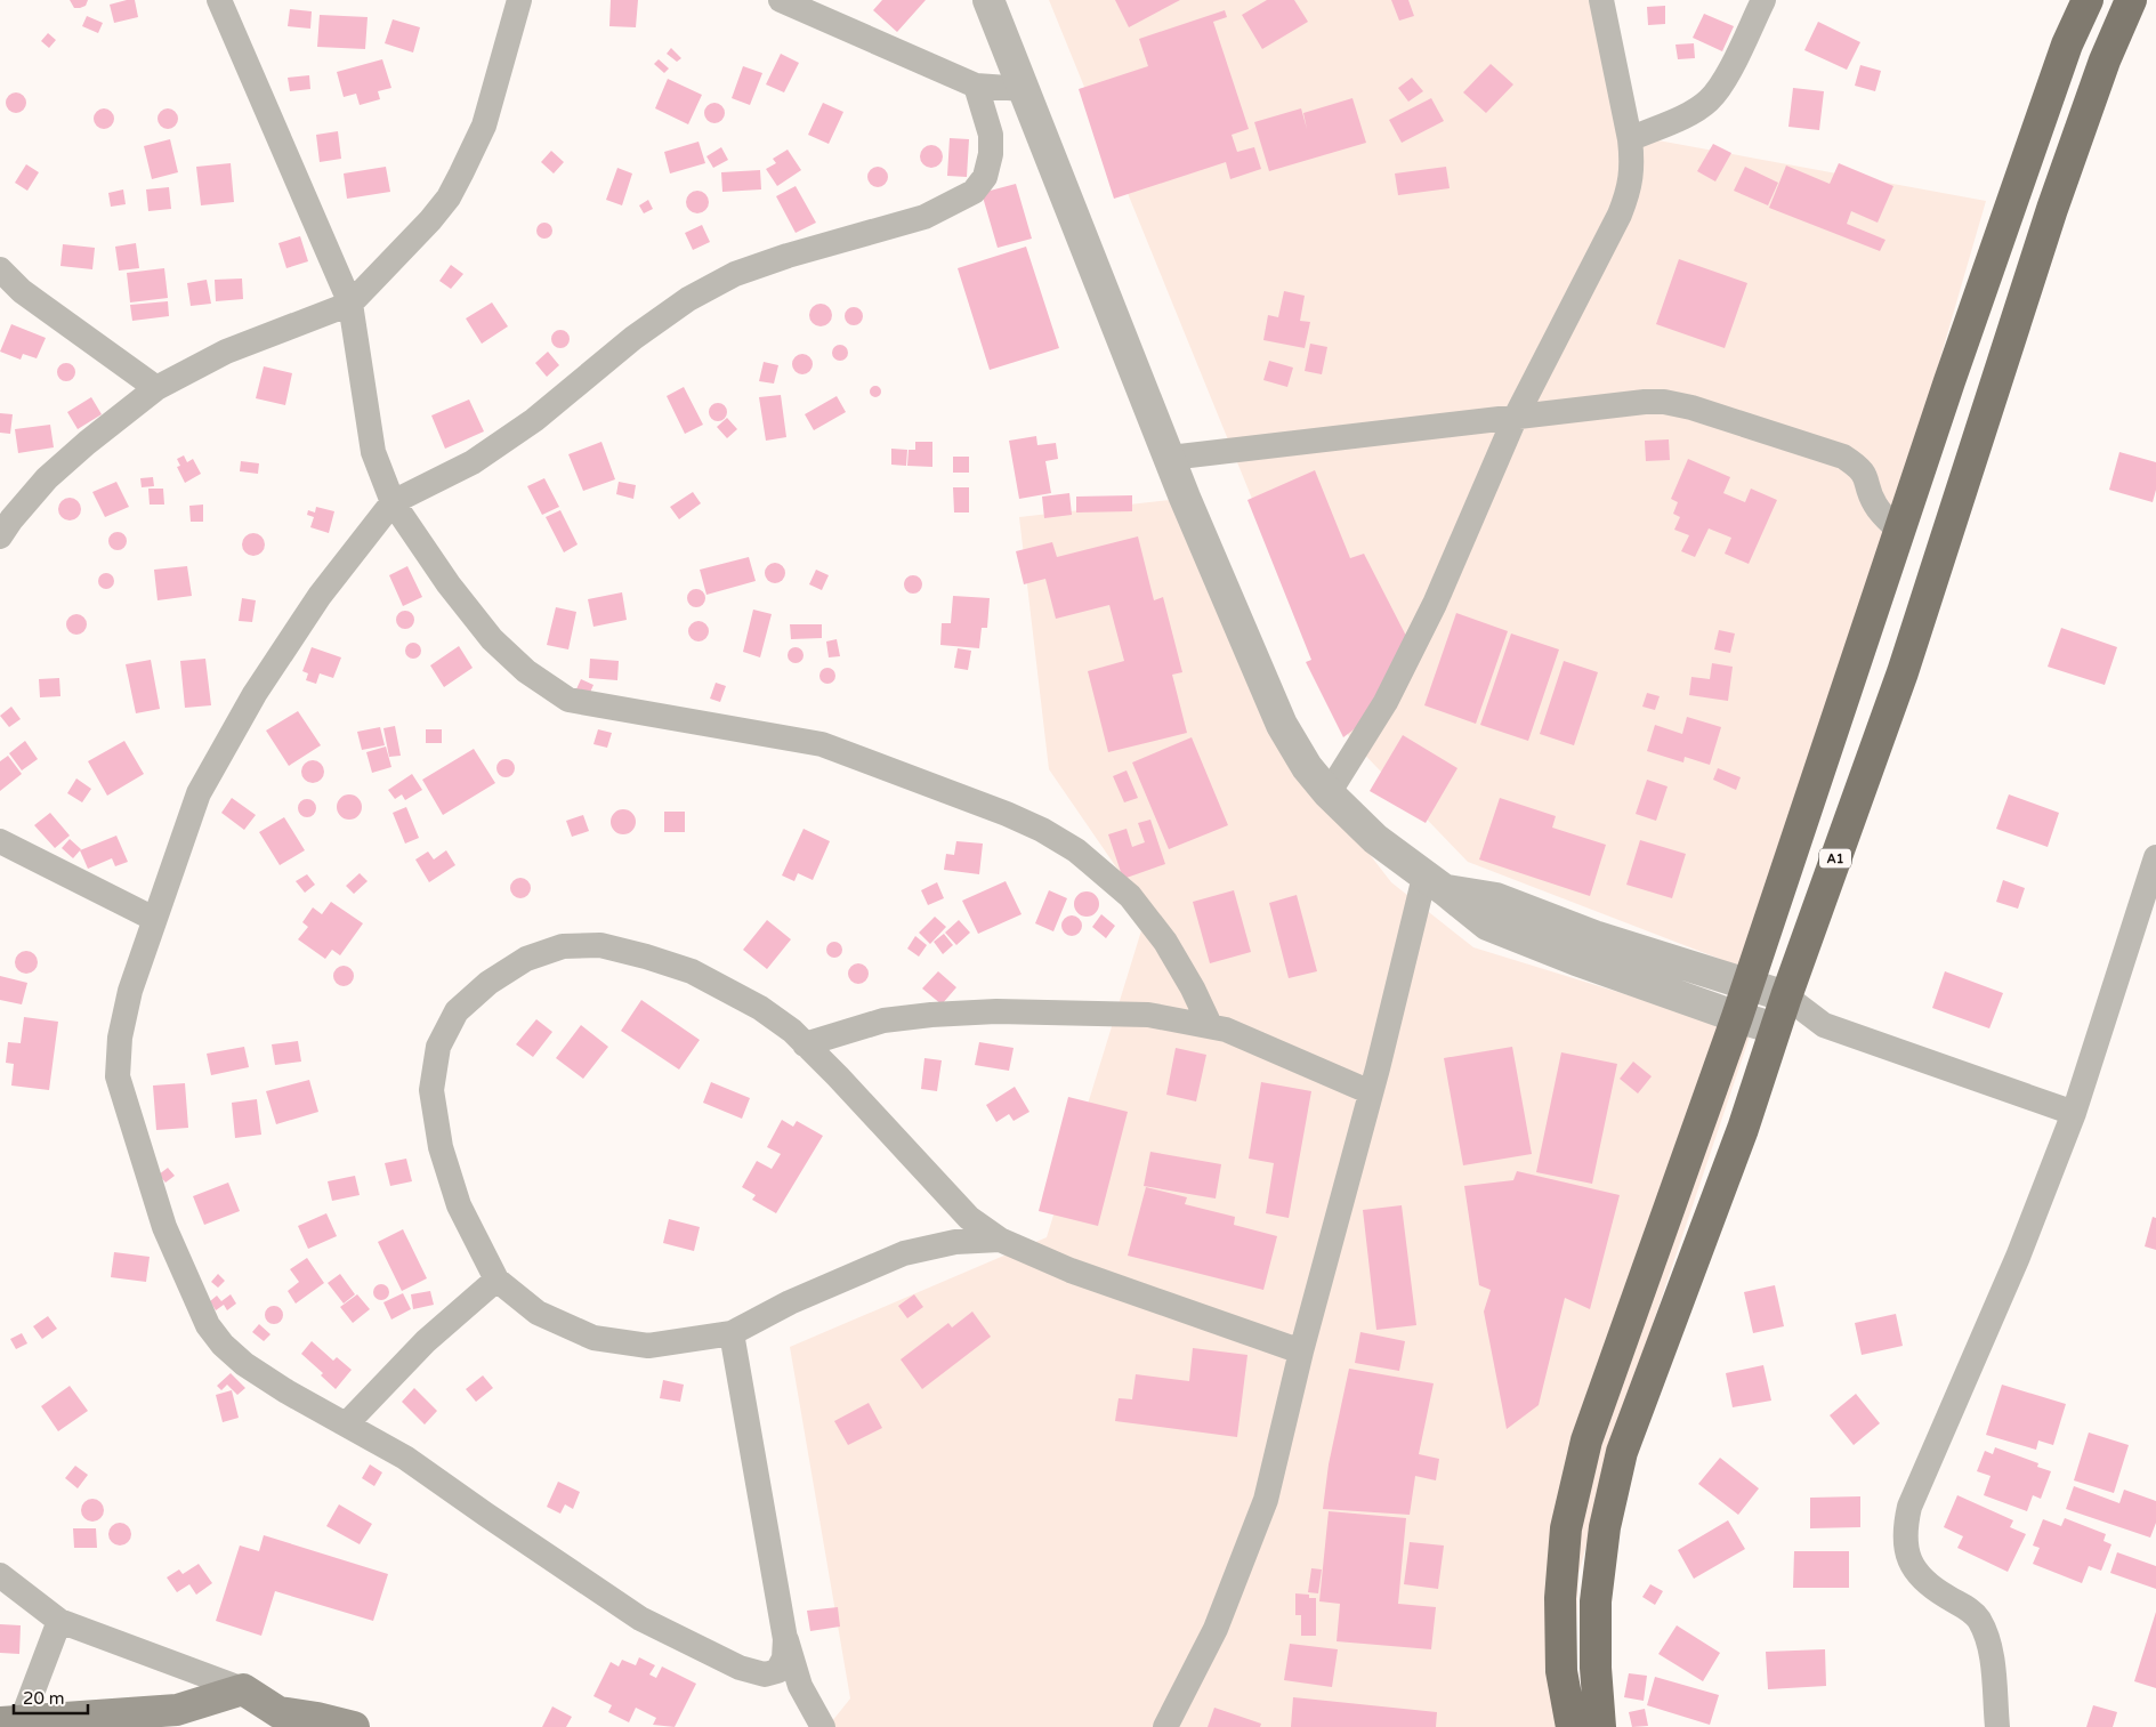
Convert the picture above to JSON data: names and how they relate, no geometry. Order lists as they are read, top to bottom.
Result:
{
  "streets": {
    "highway": ["A1"]
  },
  "scale_bar": "20 m"
}
